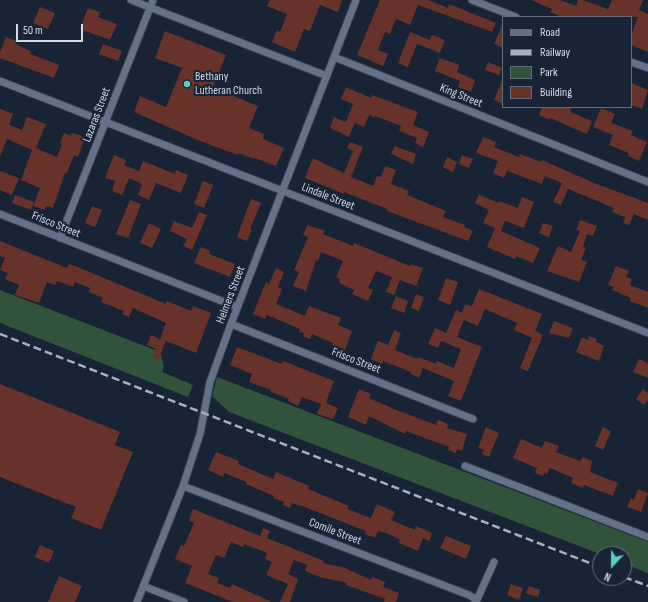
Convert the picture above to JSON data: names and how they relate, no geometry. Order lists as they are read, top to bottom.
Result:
{
  "streets": {
    "street": [
      "King Street",
      "Lazaras Street",
      "Lindale Street",
      "Frisco Street",
      "Helmers Street",
      "Comile Street"
    ]
  },
  "crossings": [
    ["King Street", "Helmers Street"],
    ["Lazaras Street", "Lindale Street"],
    ["Lazaras Street", "Frisco Street"],
    ["Lindale Street", "Helmers Street"],
    ["Frisco Street", "Helmers Street"],
    ["Helmers Street", "Comile Street"]
  ],
  "places": ["Bethany Lutheran Church"],
  "legend": [
    "Road",
    "Railway",
    "Park",
    "Building"
  ],
  "scale_bar": "50 m",
  "north": "bottom"
}
